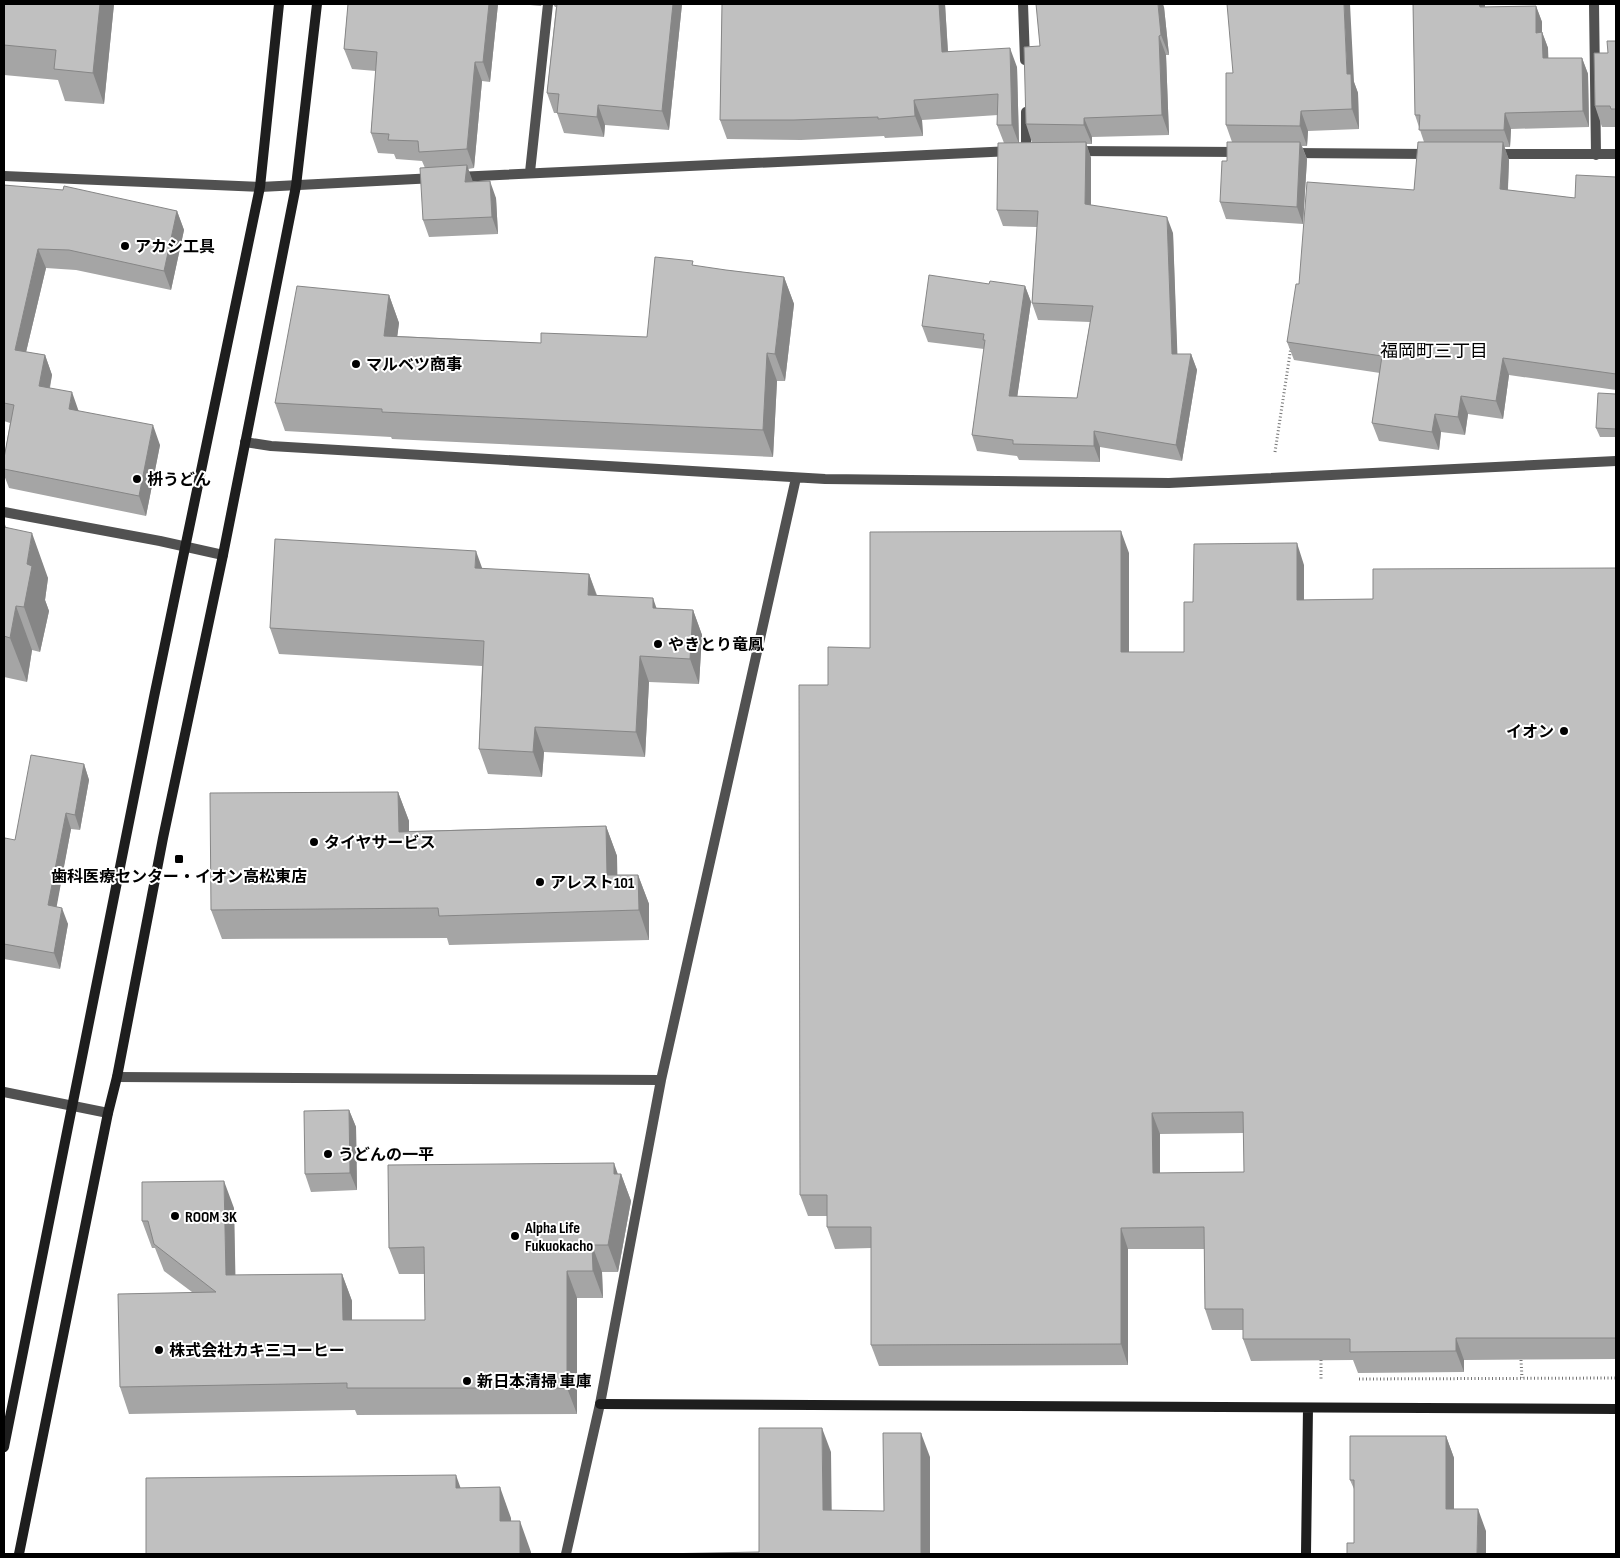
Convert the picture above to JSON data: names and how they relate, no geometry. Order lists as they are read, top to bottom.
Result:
{
  "districts": ["福岡町三丁目"],
  "places": {
    "other": [
      "アカシ工具",
      "マルベツ商事",
      "枡うどん",
      "やきとり竜鳳",
      "イオン",
      "タイヤサービス",
      "アレスト101",
      "うどんの一平",
      "ROOM 3K",
      "Alpha Life Fukuokacho",
      "株式会社カキ三コーヒー",
      "新日本清掃 車庫"
    ],
    "transit": ["歯科医療センター・イオン高松東店"]
  }
}
